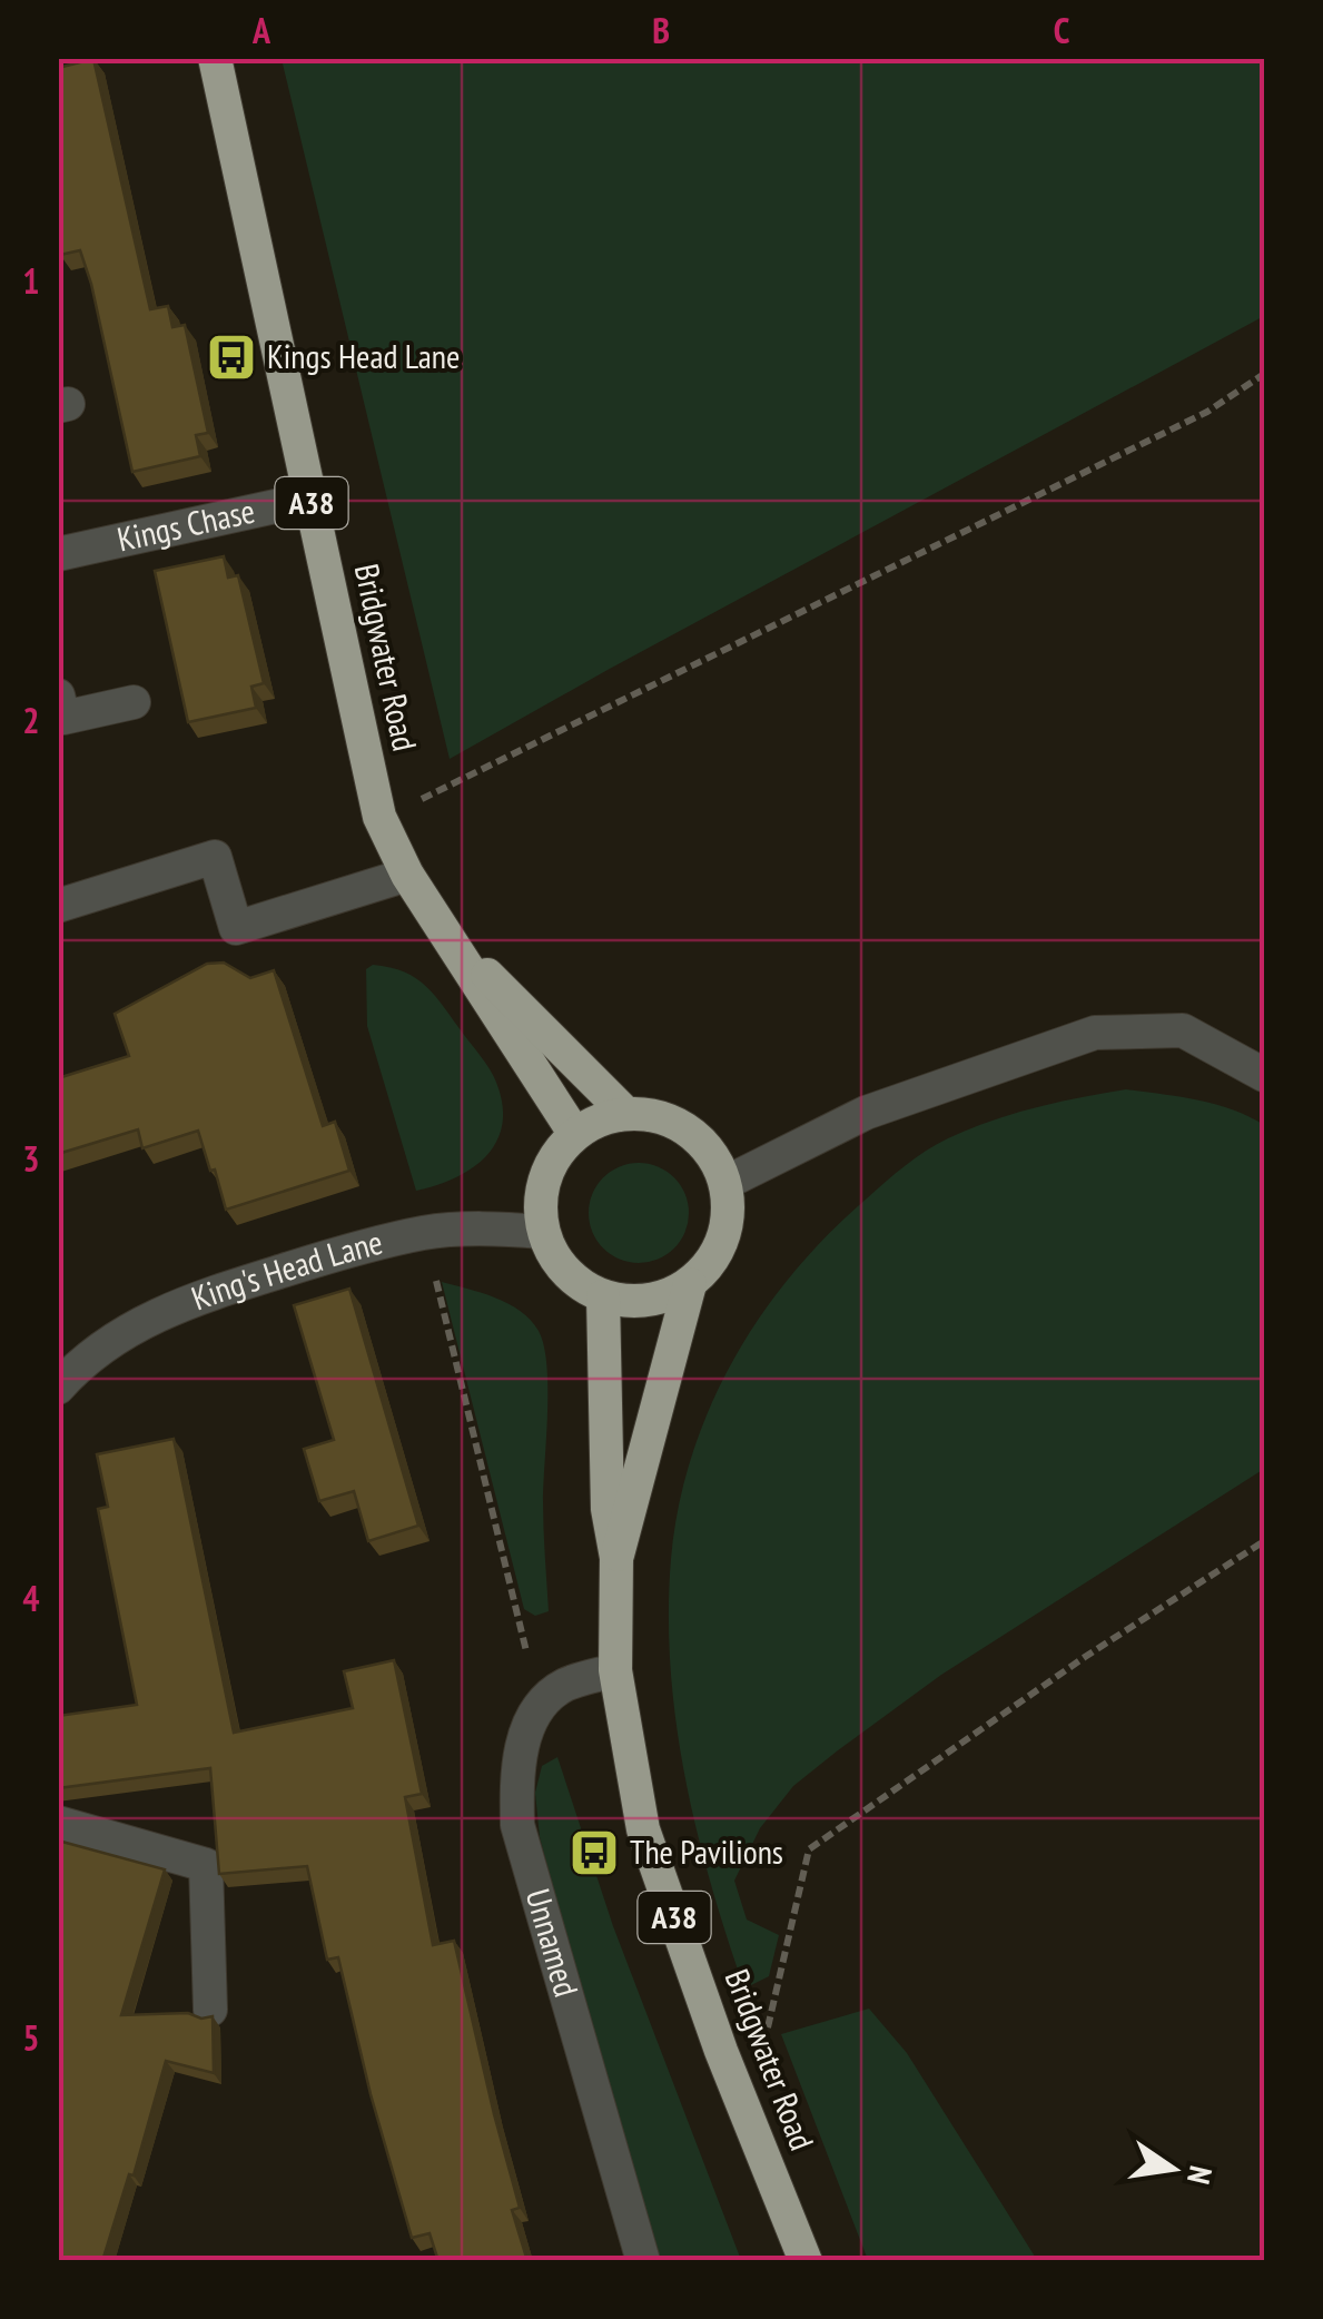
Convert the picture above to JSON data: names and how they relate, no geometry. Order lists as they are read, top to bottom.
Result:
{
  "streets": {
    "highway": ["A38", "Bridgwater Road"],
    "street": ["Kings Chase", "King's Head Lane", "Unnamed"]
  },
  "crossings": [
    ["A38", "Bridgwater Road"],
    ["A38", "King's Head Lane"],
    ["Kings Chase", "Bridgwater Road"],
    ["Bridgwater Road", "King's Head Lane"]
  ],
  "places": {
    "bus stop": ["Kings Head Lane", "The Pavilions"]
  },
  "north": "right",
  "grid": {
    "columns": ["A", "B", "C"],
    "rows": [
      "1",
      "2",
      "3",
      "4",
      "5"
    ]
  }
}
